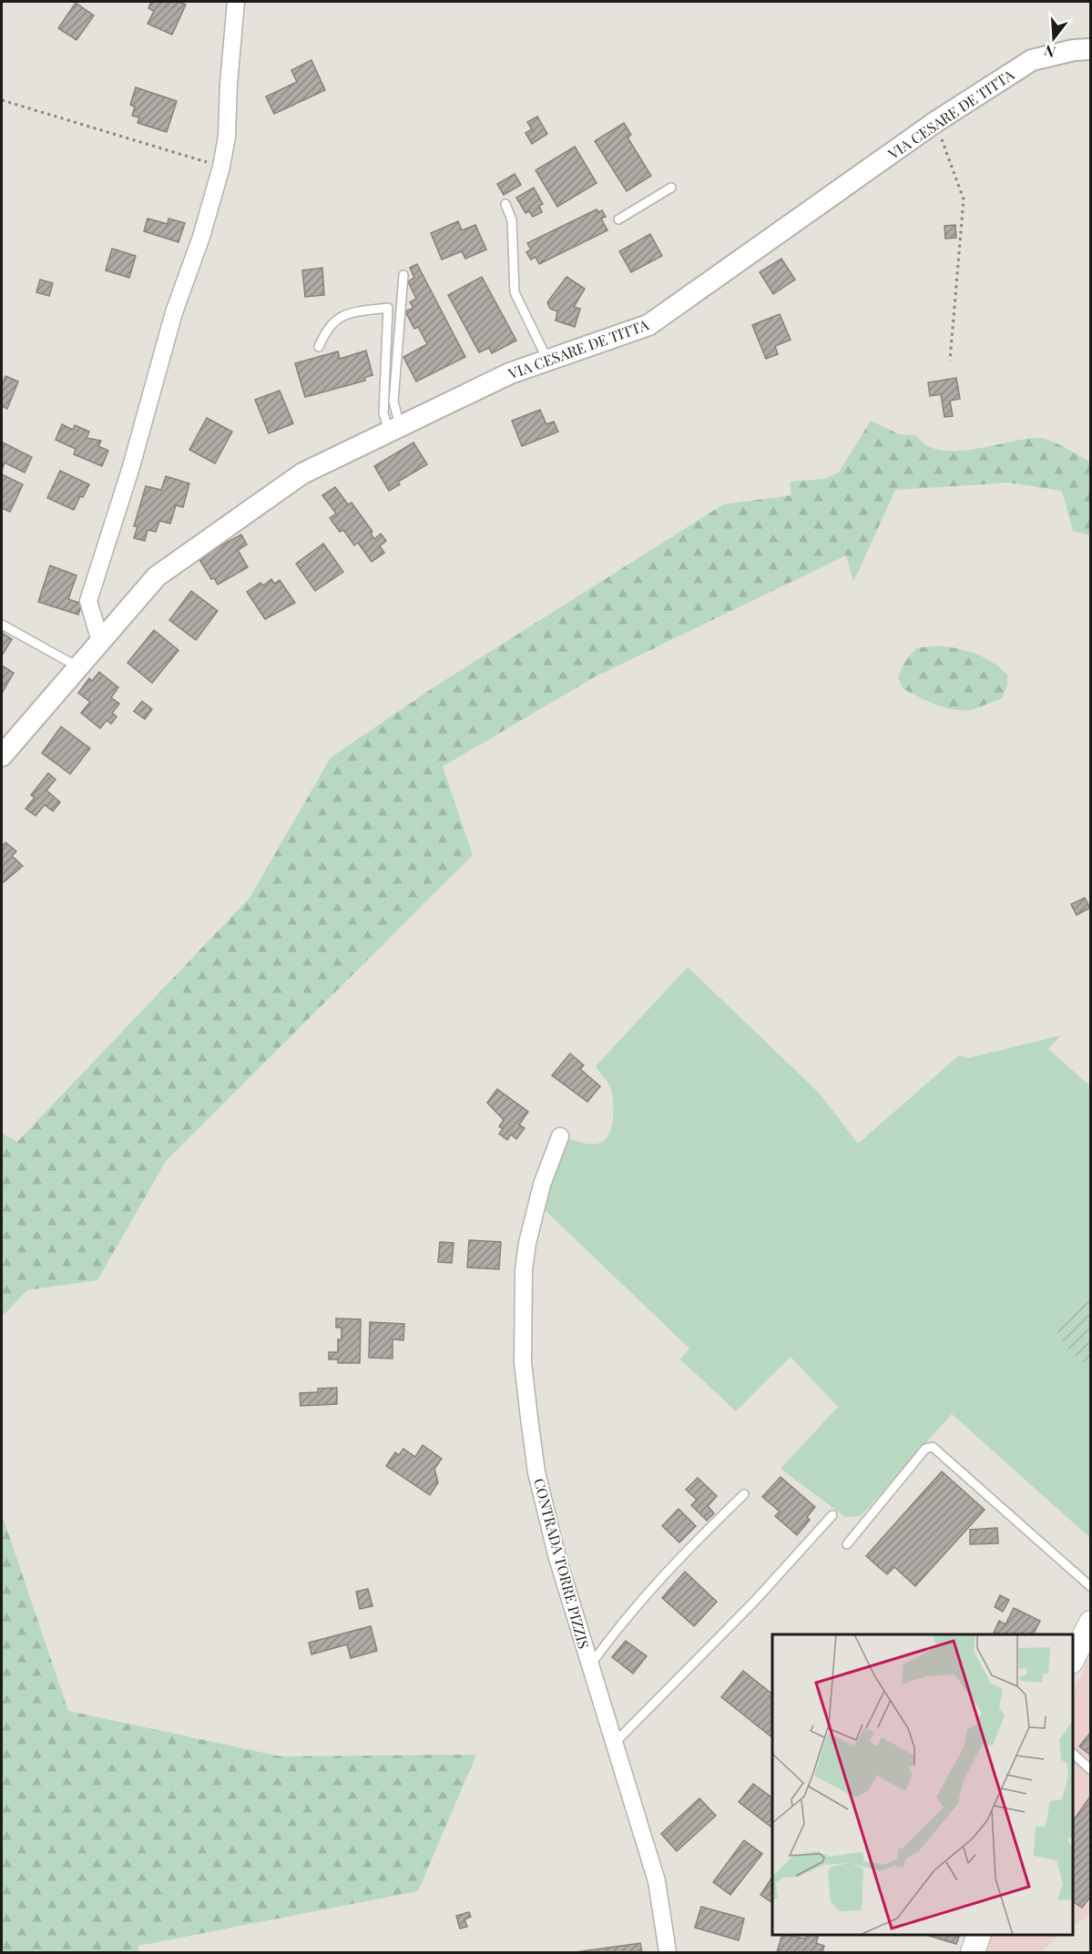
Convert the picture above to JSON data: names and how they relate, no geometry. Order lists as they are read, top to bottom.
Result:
{
  "streets": {
    "street": ["VIA CESARE DE TITTA", "CONTRADA TORRE PIZZIS"]
  },
  "north": "bottom"
}
